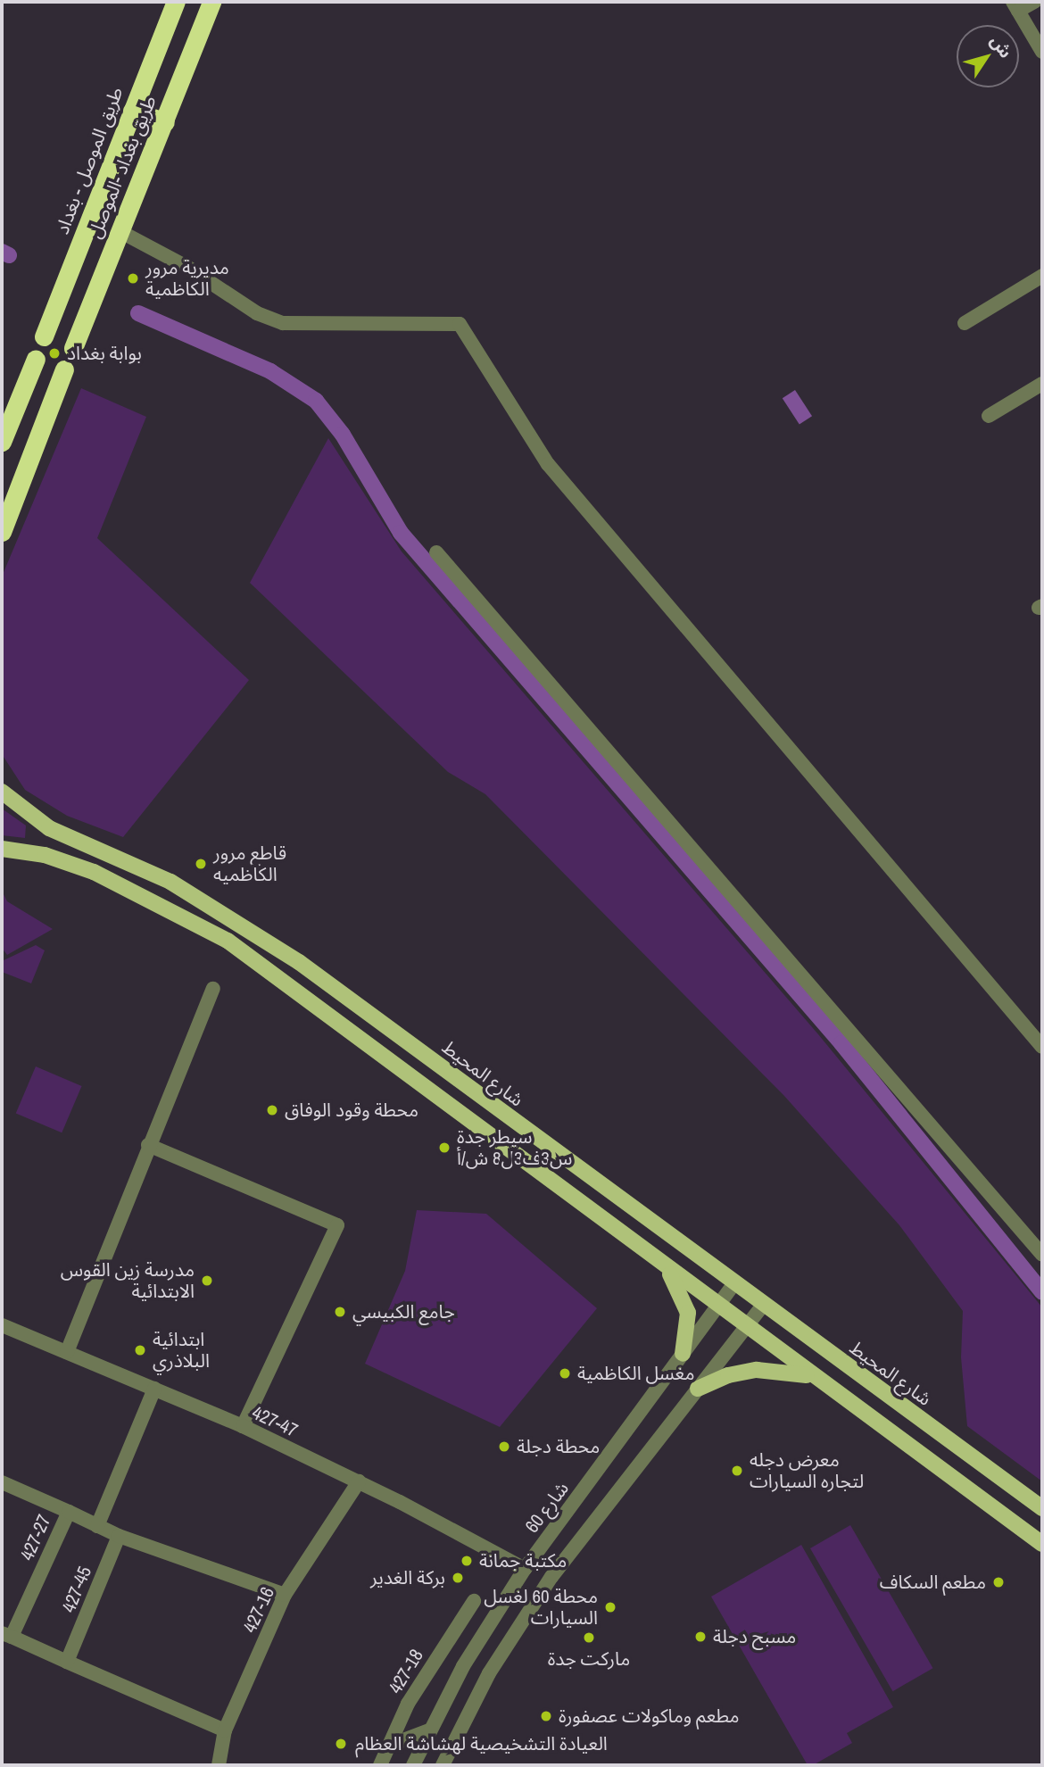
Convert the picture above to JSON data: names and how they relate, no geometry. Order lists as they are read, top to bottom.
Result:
{
  "streets": {
    "highway": ["طريق الموصل - بغداد", "طريق بغداد -الموصل"],
    "main road": ["شارع المحيط"],
    "street": [
      "427-47",
      "شارع 60",
      "427-27",
      "427-45",
      "427-16",
      "427-18"
    ]
  },
  "crossings": [
    ["شارع المحيط", "شارع 60"],
    ["427-47", "شارع 60"],
    ["427-47", "427-16"]
  ],
  "places": [
    "مديرية مرور الكاظمية",
    "بوابة بغداد",
    "قاطع مرور الكاظميه",
    "محطة وقود الوفاق",
    "سيطر جدة س3ف3ل8 ش/أ",
    "مدرسة زين القوس الابتدائية",
    "جامع الكبيسي",
    "ابتدائية البلاذري",
    "مغسل الكاظمية",
    "محطة دجلة",
    "معرض دجله لتجاره السيارات",
    "مكتبة جمانة",
    "بركة الغدير",
    "مطعم السكاف",
    "محطة 60 لغسل السيارات",
    "مسبح دجلة",
    "ماركت جدة",
    "مطعم وماكولات عصفورة",
    "العيادة التشخيصية لهشاشة العظام"
  ],
  "north": "top right"
}
